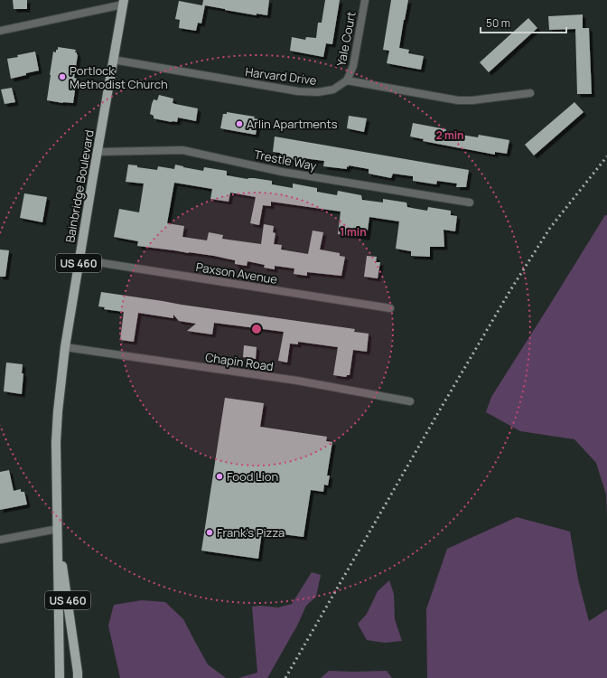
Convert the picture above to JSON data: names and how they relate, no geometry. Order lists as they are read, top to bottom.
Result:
{
  "streets": {
    "main road": ["Bainbridge Boulevard", "US 460"],
    "street": [
      "Yale Court",
      "Harvard Drive",
      "Trestle Way",
      "Paxson Avenue",
      "Chapin Road"
    ]
  },
  "crossings": [
    ["Yale Court", "Harvard Drive"],
    ["Harvard Drive", "Bainbridge Boulevard"],
    ["Trestle Way", "Bainbridge Boulevard"],
    ["Bainbridge Boulevard", "Paxson Avenue"],
    ["Bainbridge Boulevard", "Chapin Road"]
  ],
  "places": [
    "Portlock Methodist Church",
    "Arlin Apartments",
    "Food Lion",
    "Frank's Pizza"
  ],
  "scale_bar": "50 m",
  "rings": ["2 min", "1 min"]
}
